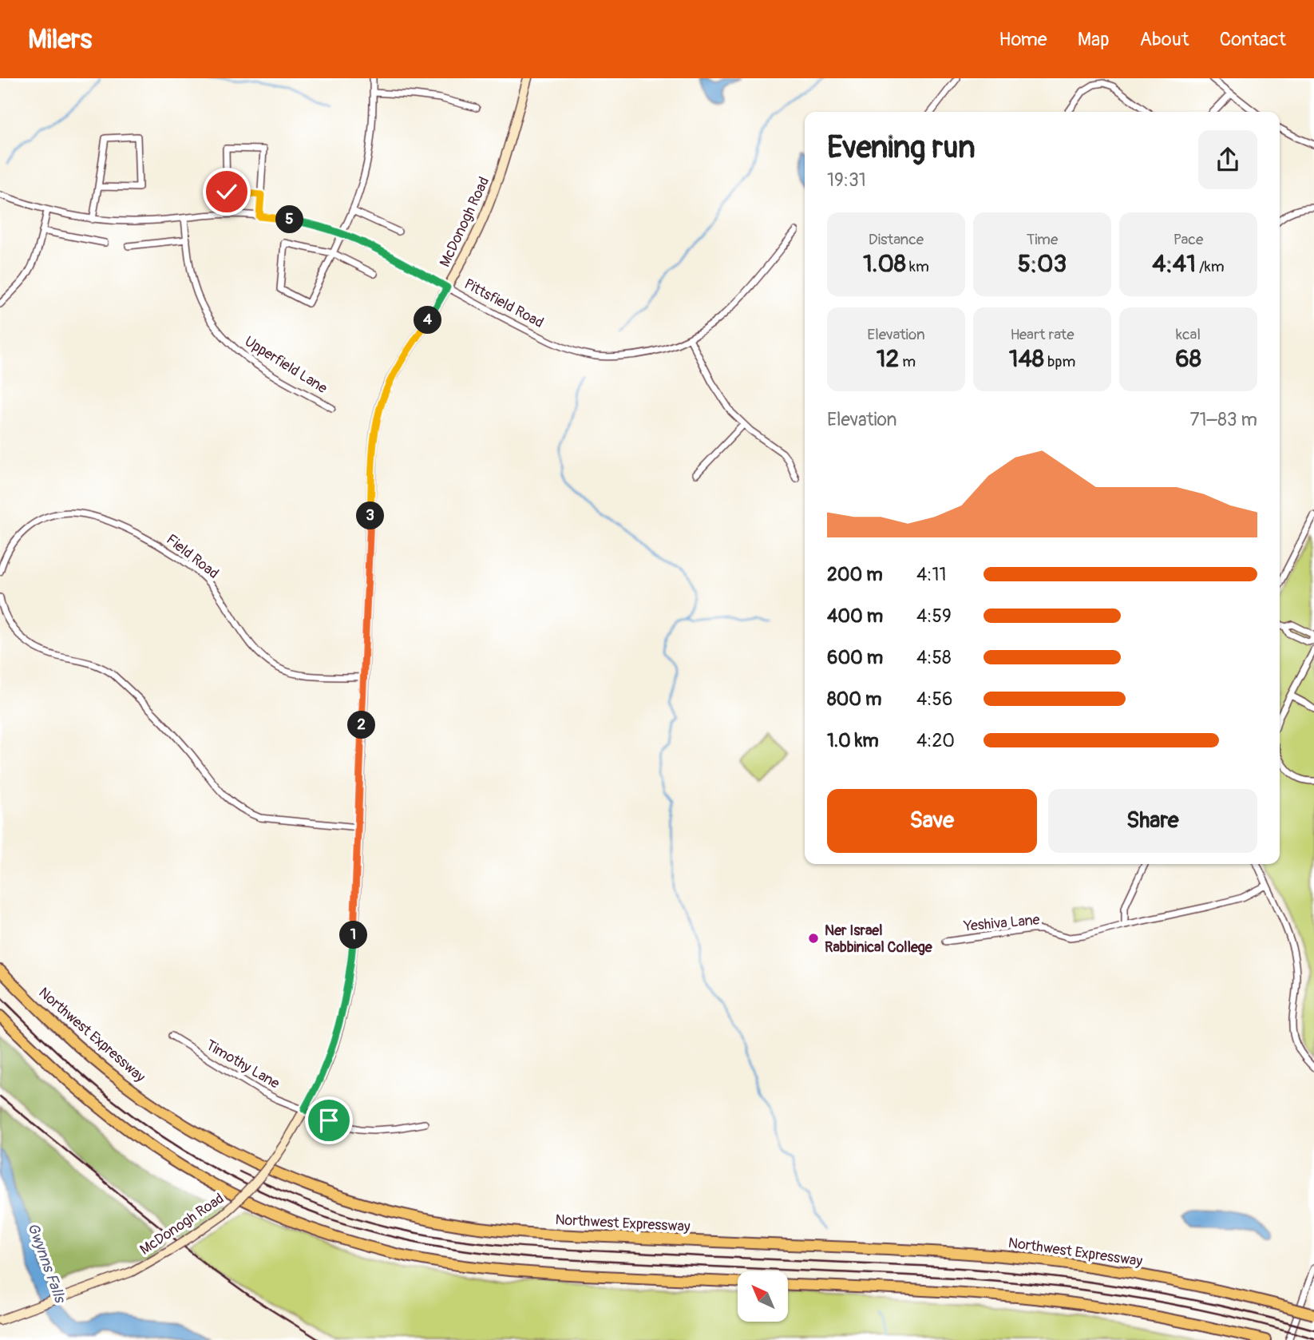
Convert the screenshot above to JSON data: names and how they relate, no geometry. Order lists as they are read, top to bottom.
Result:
{
  "streets": {
    "highway": ["Northwest Expressway"],
    "main road": ["McDonogh Road"],
    "street": [
      "Pittsfield Road",
      "Upperfield Lane",
      "Field Road",
      "Yeshiva Lane",
      "Timothy Lane"
    ]
  },
  "crossings": [
    ["McDonogh Road", "Pittsfield Road"],
    ["McDonogh Road", "Field Road"],
    ["McDonogh Road", "Timothy Lane"],
    ["Pittsfield Road", "Upperfield Lane"]
  ],
  "water": ["Gwynns Falls"],
  "places": ["Ner Israel Rabbinical College"],
  "north": "top left",
  "page": {
    "header": "Milers",
    "nav": [
      "Home",
      "Map",
      "About",
      "Contact"
    ],
    "heading": ["Evening run", "19:31"],
    "pins": [
      "5",
      "4",
      "3",
      "2",
      "1"
    ],
    "stats": [
      ["Distance", "1.08 km"],
      ["Time", "5:03"],
      ["Pace", "4:41 /km"],
      ["Elevation", "12 m"],
      ["Heart rate", "148 bpm"],
      ["kcal", "68"]
    ],
    "chart": ["Elevation", "71–83 m"],
    "list": [
      {
        "name": "200 m",
        "note": "4:11"
      },
      {
        "name": "400 m",
        "note": "4:59"
      },
      {
        "name": "600 m",
        "note": "4:58"
      },
      {
        "name": "800 m",
        "note": "4:56"
      },
      {
        "name": "1.0 km",
        "note": "4:20"
      }
    ],
    "buttons": ["Save", "Share"]
  }
}
